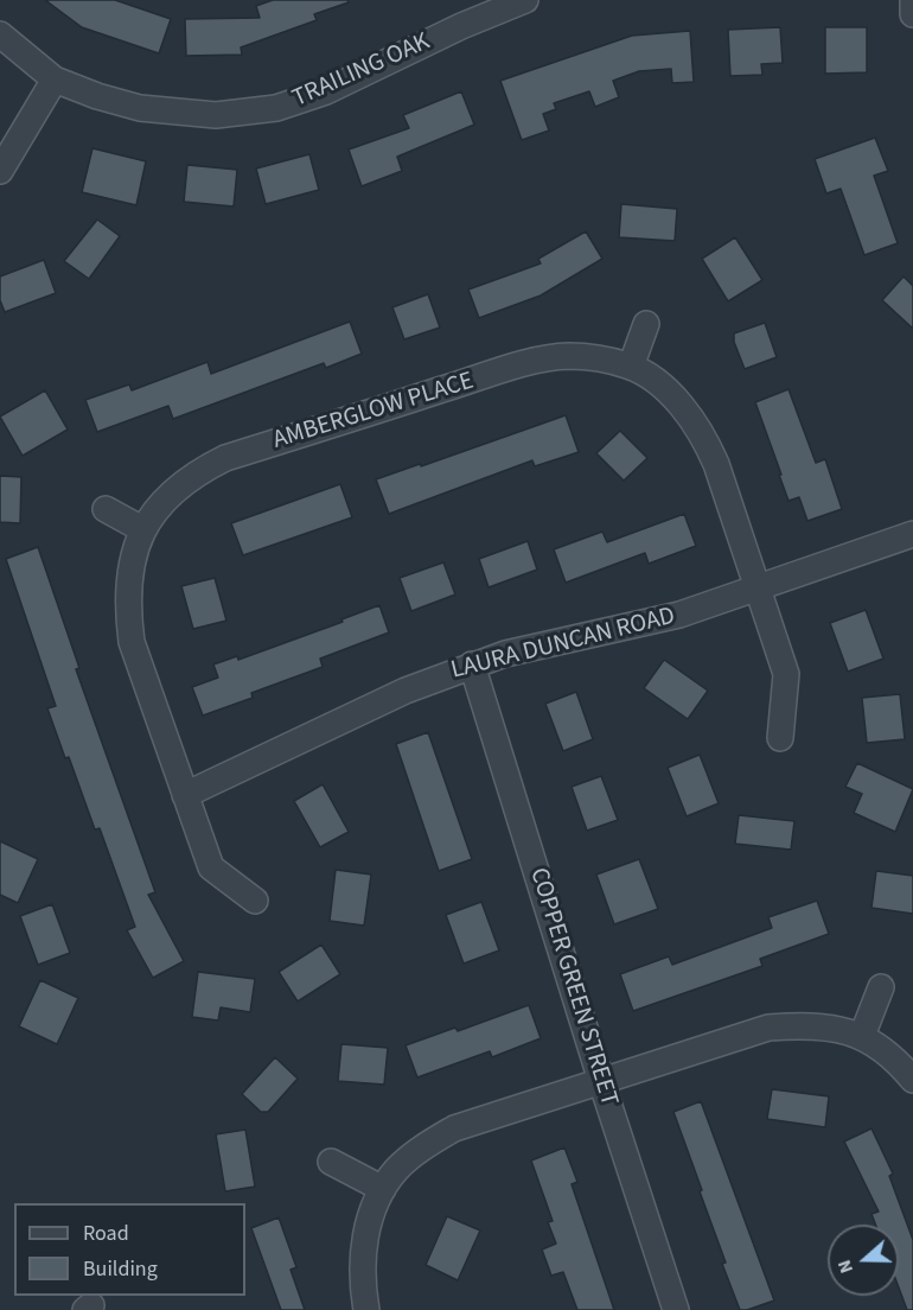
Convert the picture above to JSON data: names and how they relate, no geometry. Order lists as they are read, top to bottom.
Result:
{
  "streets": {
    "street": [
      "TRAILING OAK",
      "AMBERGLOW PLACE",
      "LAURA DUNCAN ROAD",
      "COPPER GREEN STREET"
    ]
  },
  "crossings": [
    ["AMBERGLOW PLACE", "LAURA DUNCAN ROAD"],
    ["LAURA DUNCAN ROAD", "COPPER GREEN STREET"]
  ],
  "legend": ["Road", "Building"],
  "north": "left"
}
